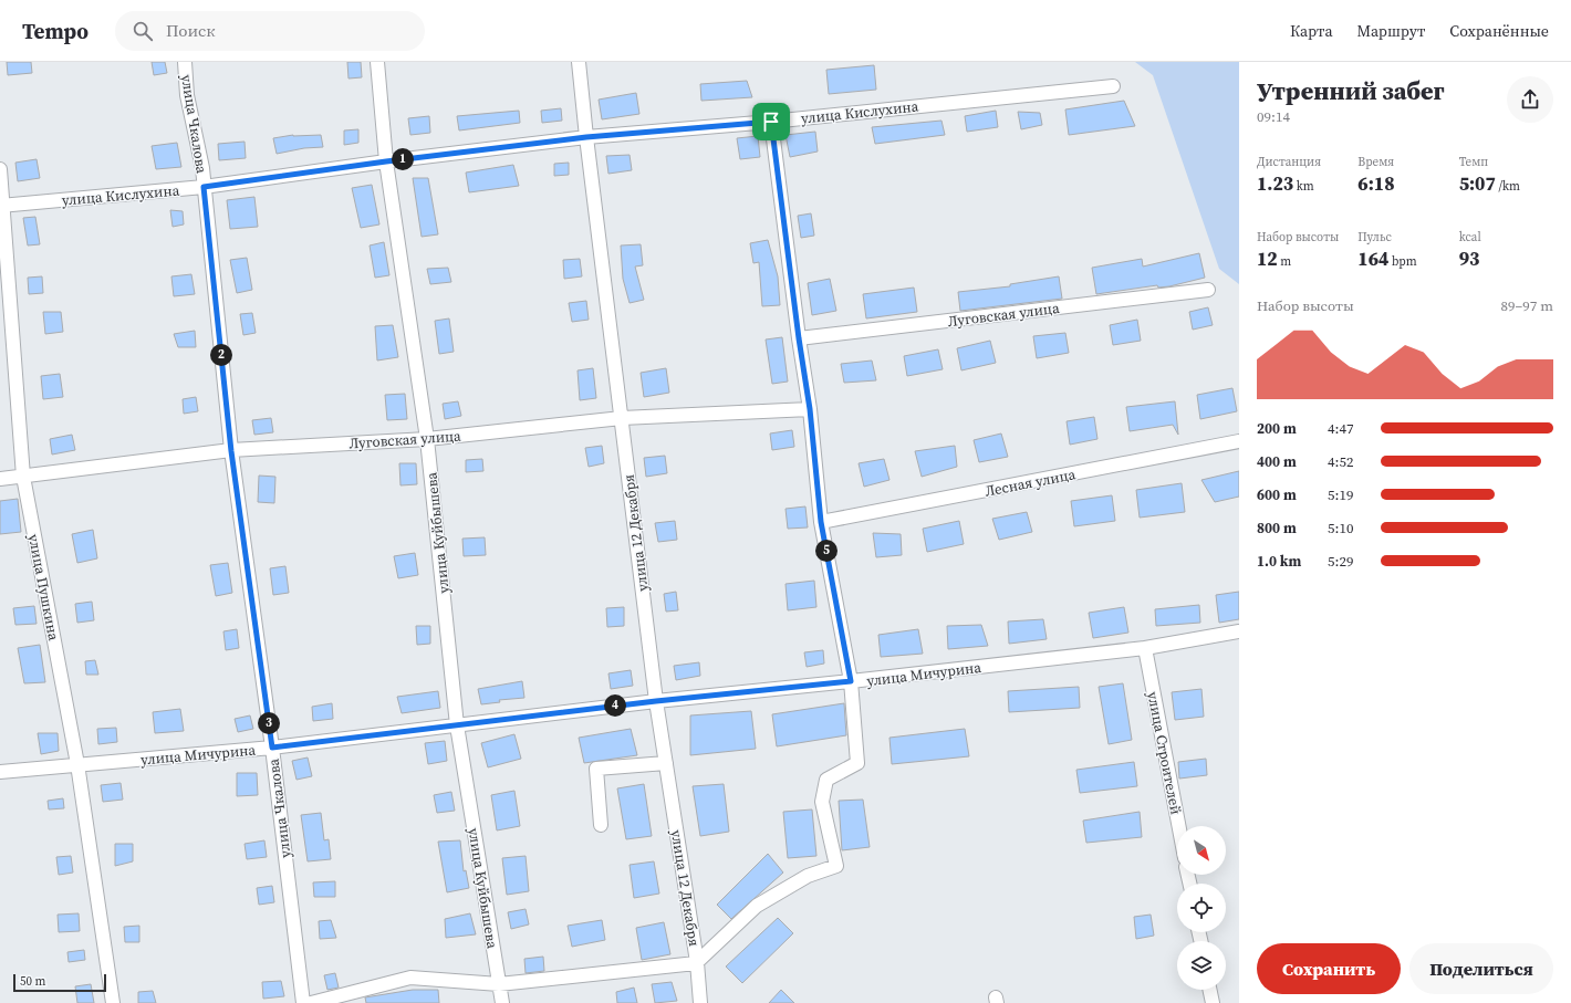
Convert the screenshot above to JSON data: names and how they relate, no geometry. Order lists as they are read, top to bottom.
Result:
{
  "streets": {
    "street": [
      "улица Кислухина",
      "улица Чкалова",
      "Луговская улица",
      "Лесная улица",
      "улица Куйбышева",
      "улица 12 Декабря",
      "улица Пушкина",
      "улица Мичурина",
      "улица Строителей"
    ]
  },
  "crossings": [
    ["улица Кислухина", "улица Чкалова"],
    ["улица Кислухина", "улица Куйбышева"],
    ["улица Кислухина", "улица 12 Декабря"],
    ["улица Кислухина", "улица Пушкина"],
    ["улица Чкалова", "Луговская улица"],
    ["улица Чкалова", "улица Мичурина"],
    ["Луговская улица", "улица Куйбышева"],
    ["Луговская улица", "улица 12 Декабря"],
    ["Луговская улица", "улица Пушкина"],
    ["улица Куйбышева", "улица Мичурина"],
    ["улица 12 Декабря", "улица Мичурина"],
    ["улица Пушкина", "улица Мичурина"],
    ["улица Мичурина", "улица Строителей"]
  ],
  "scale_bar": "50 m",
  "north": "bottom right",
  "page": {
    "header": "Tempo",
    "search": "Поиск",
    "nav": ["Карта", "Маршрут", "Сохранённые"],
    "heading": ["Утренний забег", "09:14"],
    "stats": [
      ["Дистанция", "1.23 km"],
      ["Время", "6:18"],
      ["Темп", "5:07 /km"],
      ["Набор высоты", "12 m"],
      ["Пульс", "164 bpm"],
      ["kcal", "93"]
    ],
    "pins": [
      "1",
      "2",
      "5",
      "4",
      "3"
    ],
    "chart": ["Набор высоты", "89–97 m"],
    "list": [
      {
        "name": "200 m",
        "note": "4:47"
      },
      {
        "name": "400 m",
        "note": "4:52"
      },
      {
        "name": "600 m",
        "note": "5:19"
      },
      {
        "name": "800 m",
        "note": "5:10"
      },
      {
        "name": "1.0 km",
        "note": "5:29"
      }
    ],
    "buttons": ["Сохранить", "Поделиться"],
    "scale": "50 m"
  }
}
